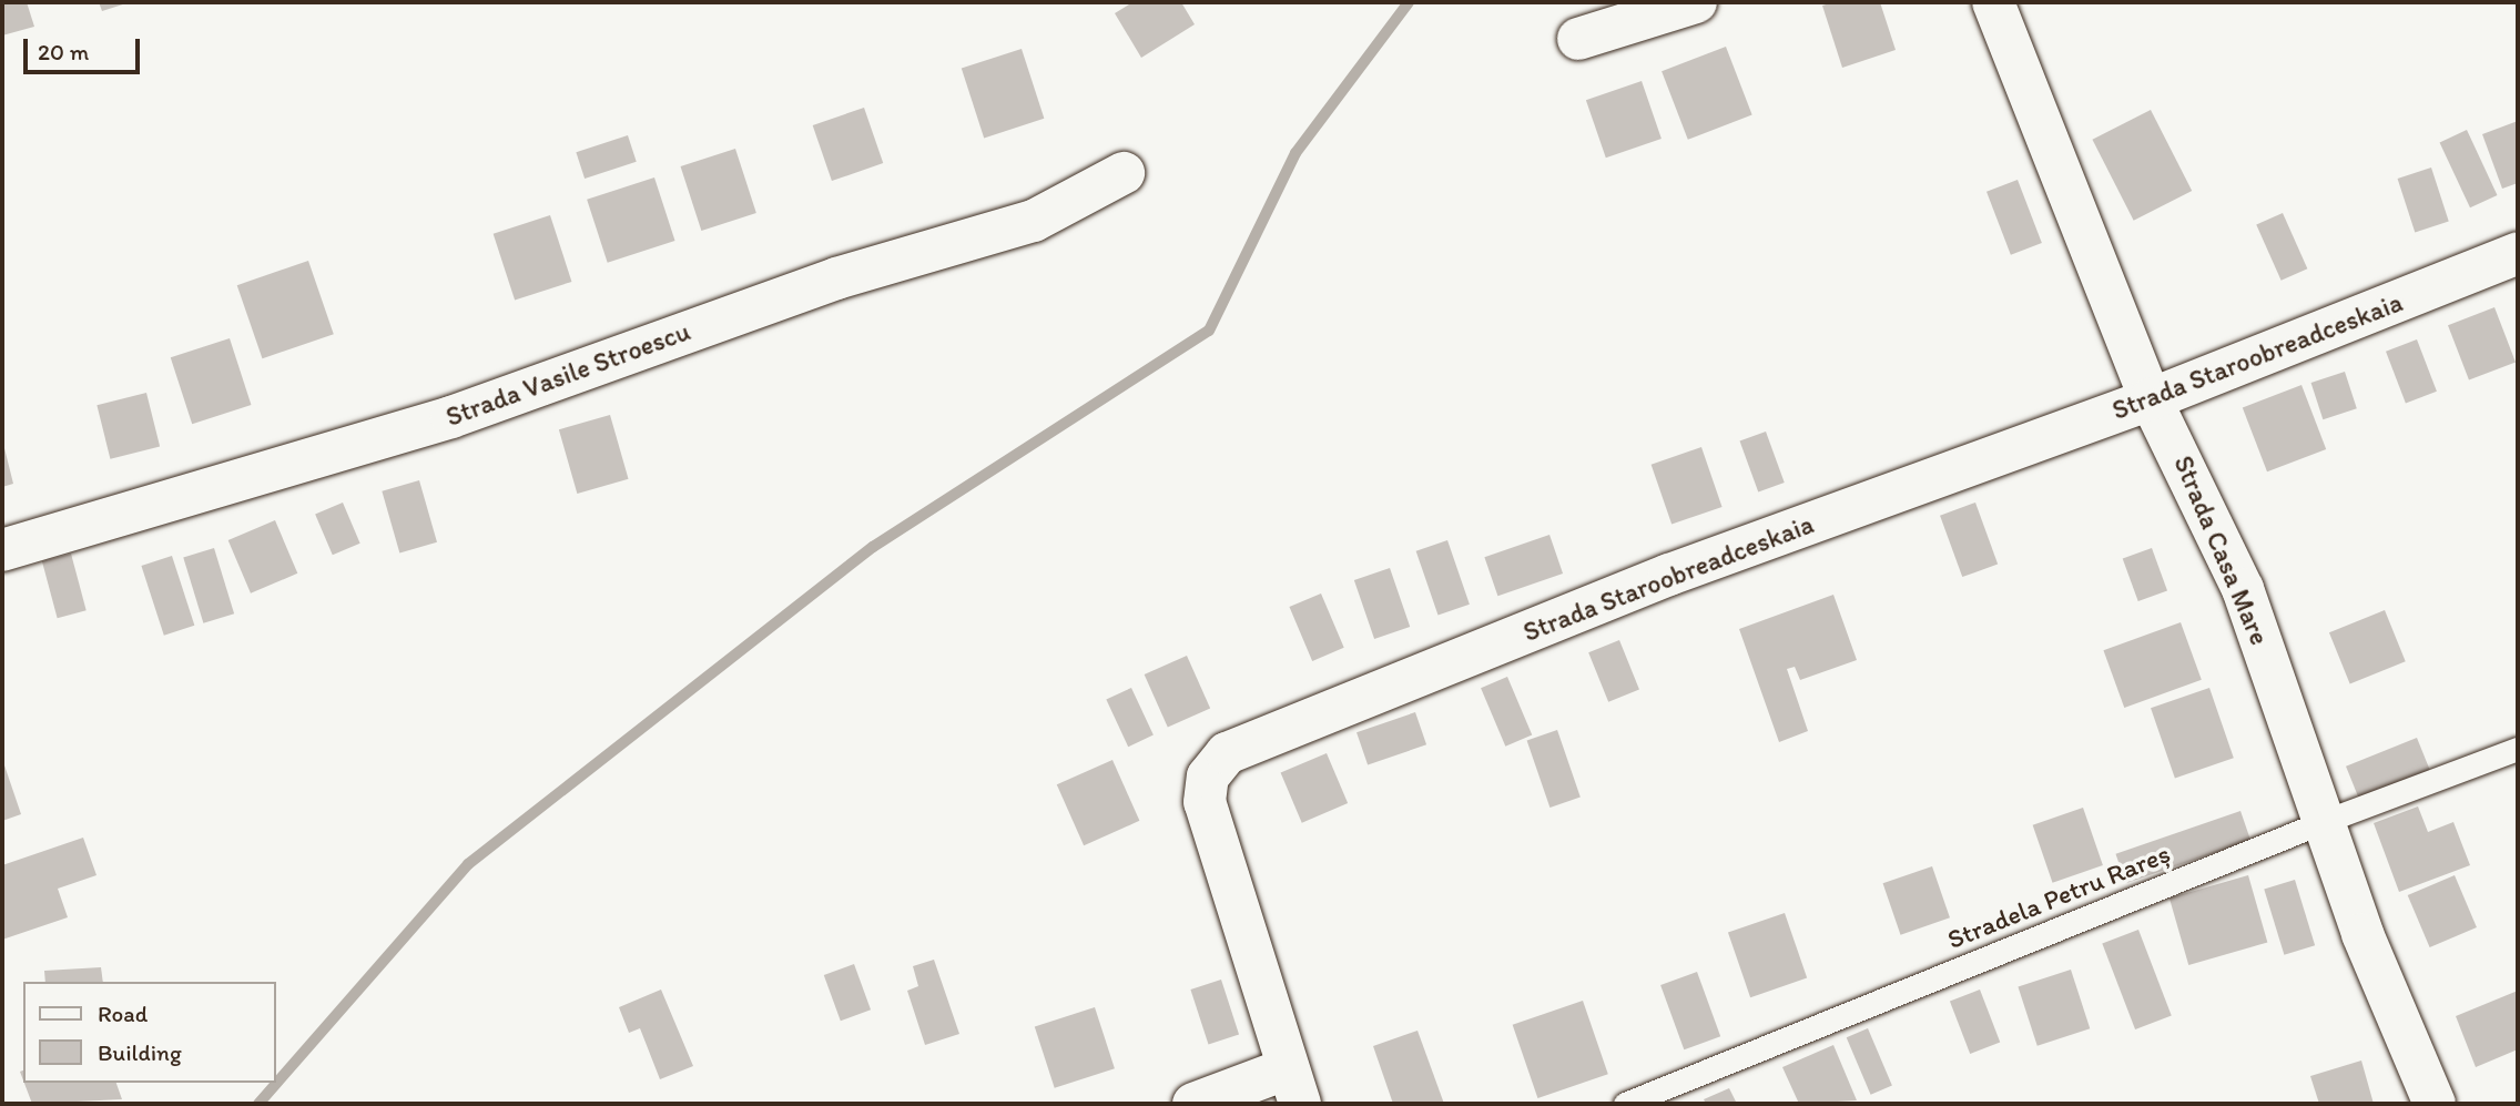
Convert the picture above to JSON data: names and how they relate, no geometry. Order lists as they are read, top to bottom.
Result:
{
  "streets": {
    "street": ["Strada Staroobreadceskaia", "Strada Vasile Stroescu", "Strada Casa Mare"],
    "lane": ["Stradela Petru Rareș"]
  },
  "crossings": [
    ["Strada Staroobreadceskaia", "Strada Casa Mare"],
    ["Strada Casa Mare", "Stradela Petru Rareș"]
  ],
  "legend": ["Road", "Building"],
  "scale_bar": "20 m"
}
